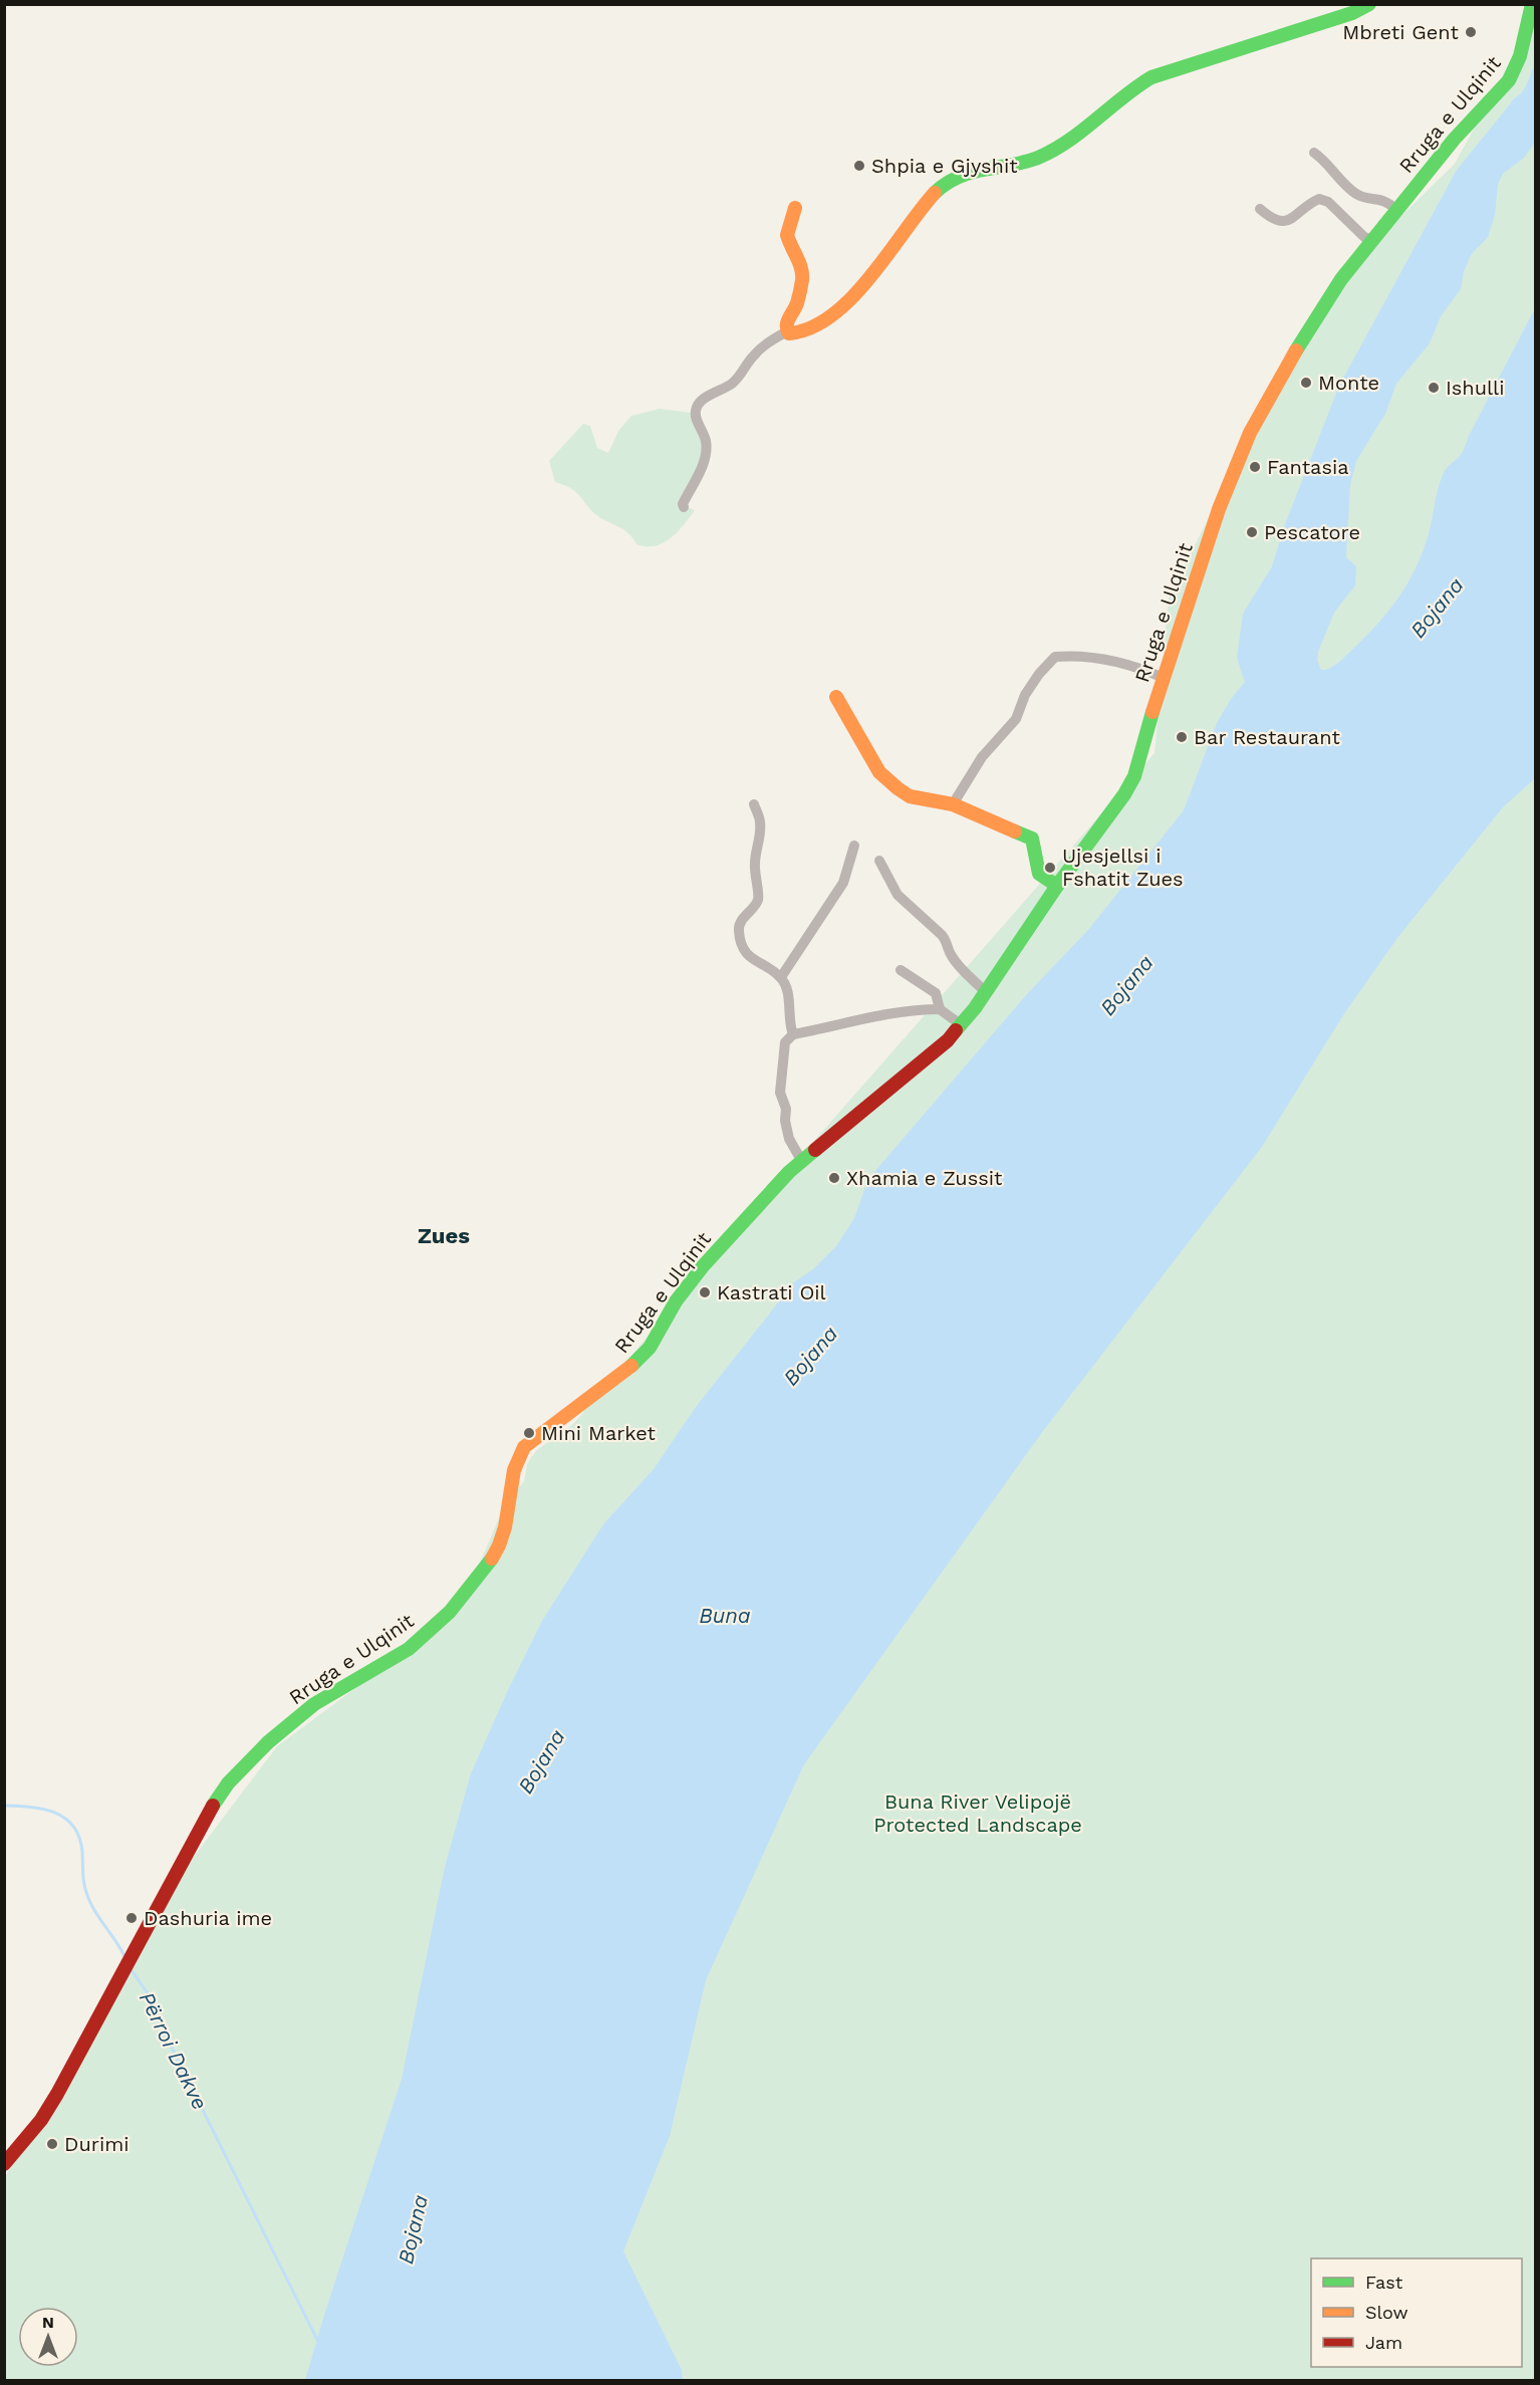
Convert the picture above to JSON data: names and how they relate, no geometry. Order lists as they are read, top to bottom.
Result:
{
  "streets": {
    "main road": ["Rruga e Ulqinit"]
  },
  "districts": ["Zues"],
  "water": ["Bojana", "Buna", "Përroi Dakve"],
  "parks": ["Buna River Velipojë Protected Landscape"],
  "places": [
    "Mbreti Gent",
    "Shpia e Gjyshit",
    "Monte",
    "Ishulli",
    "Fantasia",
    "Pescatore",
    "Bar Restaurant",
    "Ujesjellsi i Fshatit Zues",
    "Xhamia e Zussit",
    "Kastrati Oil",
    "Mini Market",
    "Dashuria ime",
    "Durimi"
  ],
  "legend": ["Fast", "Slow", "Jam"],
  "north": "top"
}
